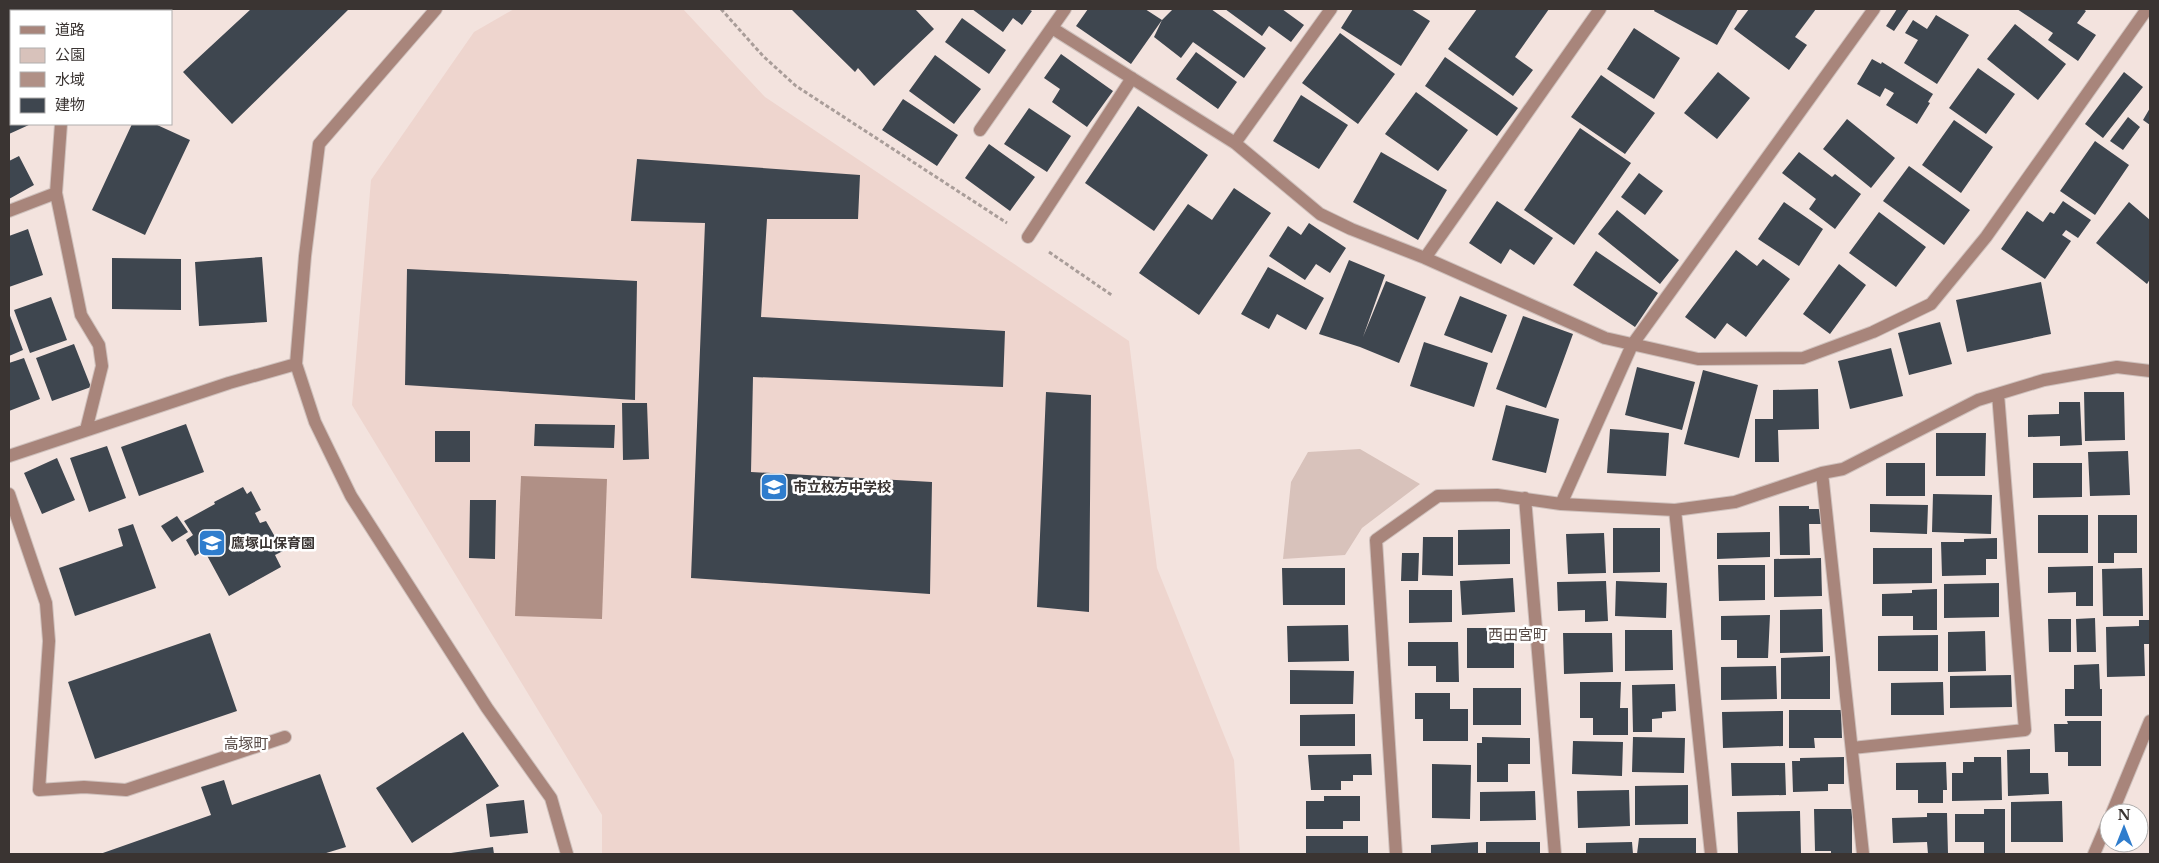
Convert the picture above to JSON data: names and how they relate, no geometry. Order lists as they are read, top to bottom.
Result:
{
  "districts": ["西田宮町", "高塚町"],
  "places": {
    "school or university": ["市立枚方中学校", "鷹塚山保育園"]
  },
  "legend": [
    "道路",
    "公園",
    "水域",
    "建物"
  ],
  "north": "top"
}
